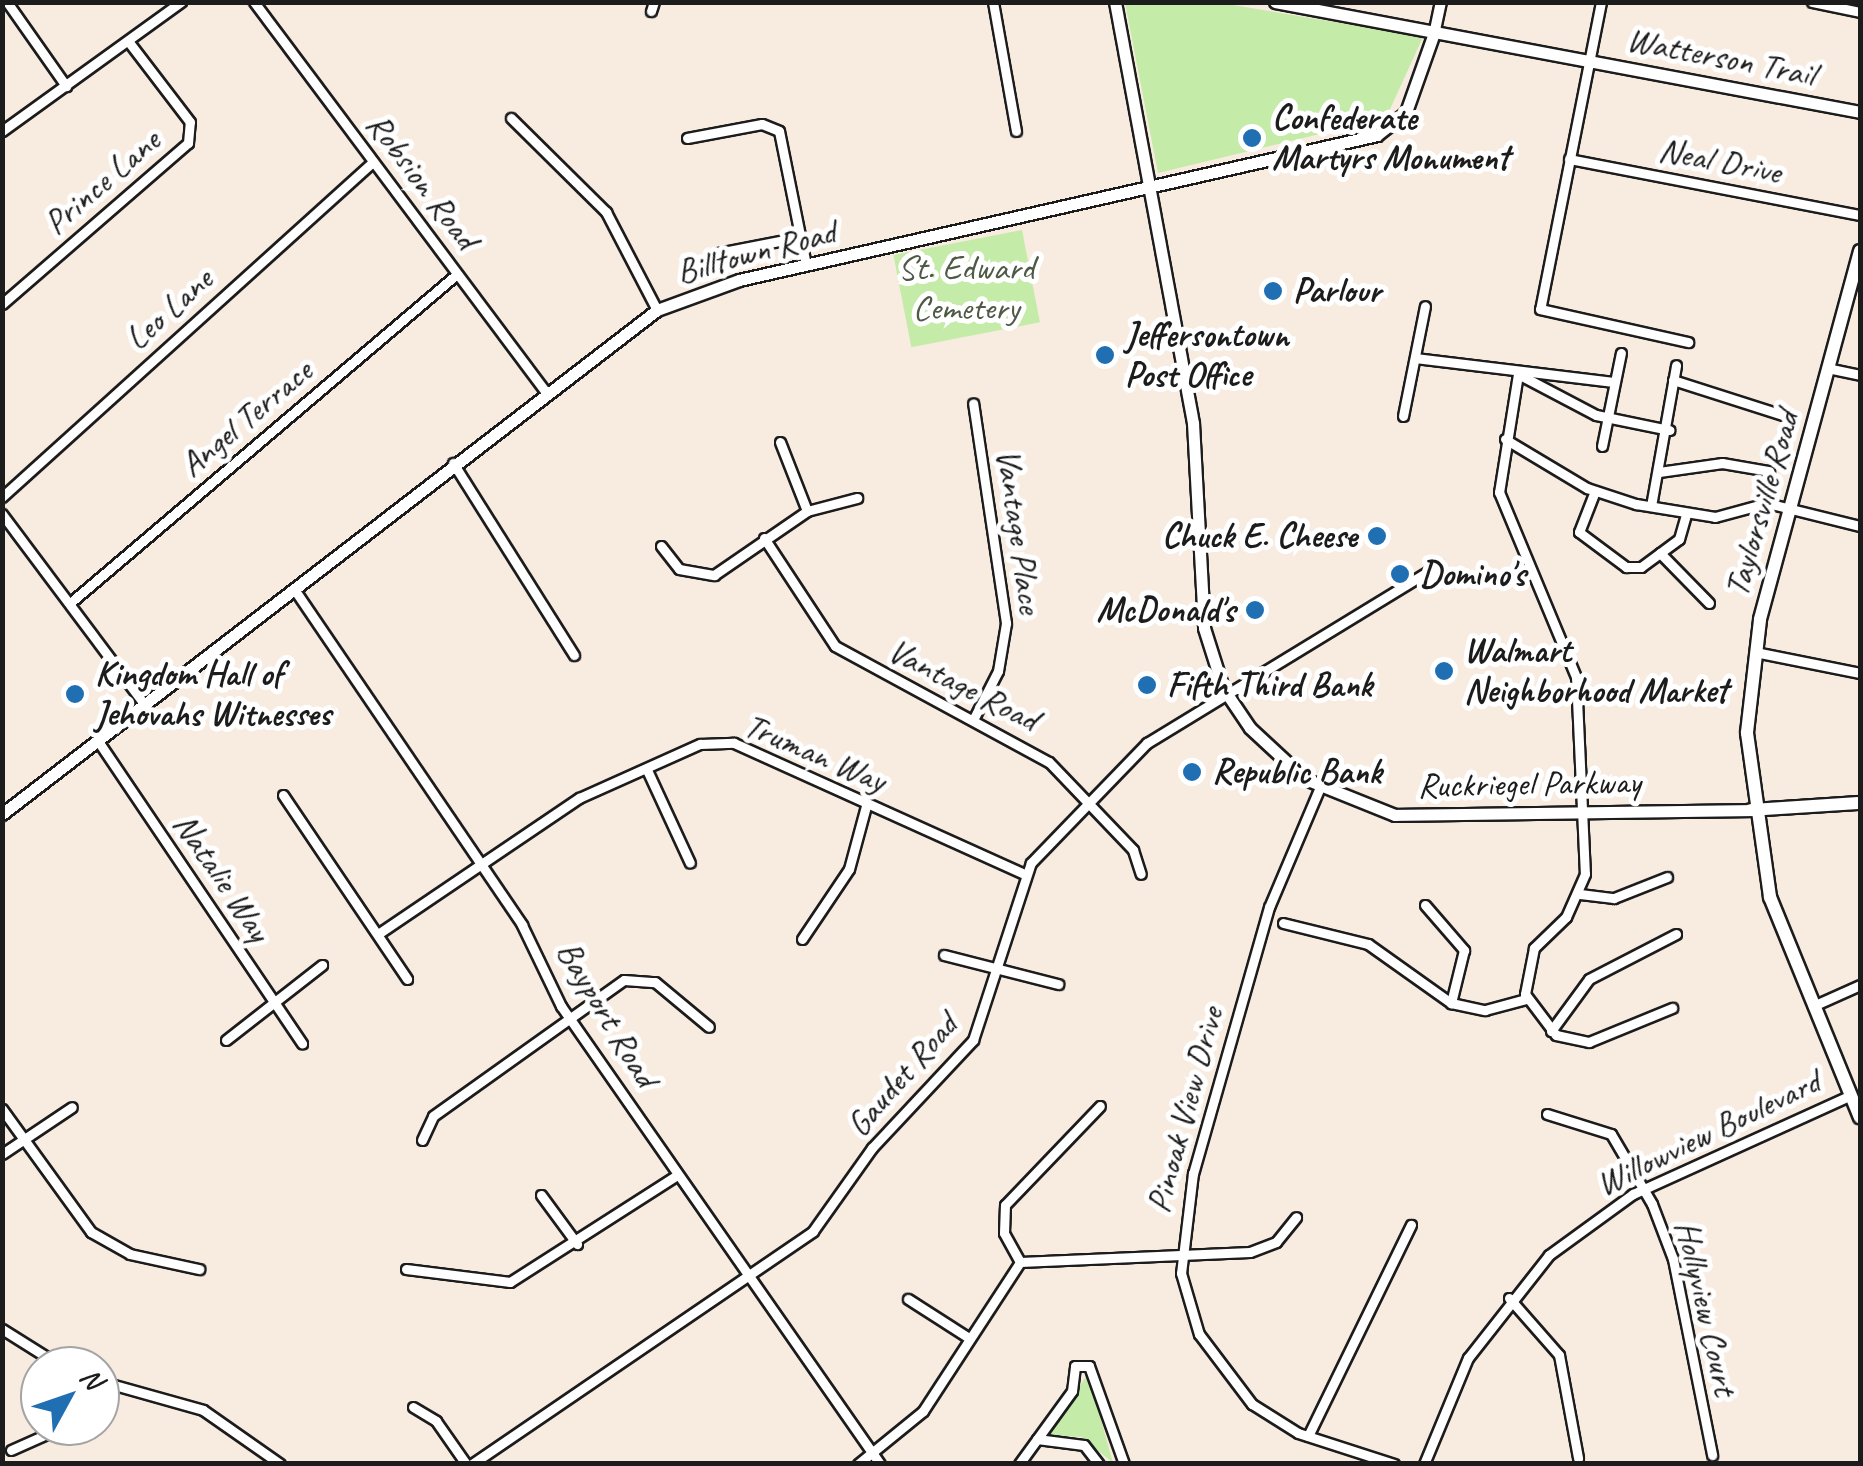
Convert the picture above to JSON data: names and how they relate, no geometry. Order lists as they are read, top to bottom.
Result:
{
  "streets": {
    "main road": [
      "Watterson Trail",
      "Billtown Road",
      "Taylorsville Road",
      "Ruckriegel Parkway"
    ],
    "street": [
      "Neal Drive",
      "Robsion Road",
      "Prince Lane",
      "Leo Lane",
      "Angel Terrace",
      "Vantage Place",
      "Vantage Road",
      "Truman Way",
      "Natalie Way",
      "Bayport Road",
      "Gaudet Road",
      "Pinoak View Drive",
      "Willowview Boulevard",
      "Hollyview Court"
    ]
  },
  "crossings": [
    ["Watterson Trail", "Billtown Road"],
    ["Robsion Road", "Billtown Road"],
    ["Robsion Road", "Leo Lane"],
    ["Robsion Road", "Angel Terrace"],
    ["Billtown Road", "Ruckriegel Parkway"],
    ["Billtown Road", "Natalie Way"],
    ["Billtown Road", "Bayport Road"],
    ["Taylorsville Road", "Ruckriegel Parkway"],
    ["Taylorsville Road", "Willowview Boulevard"],
    ["Vantage Place", "Vantage Road"],
    ["Vantage Road", "Gaudet Road"],
    ["Truman Way", "Bayport Road"],
    ["Truman Way", "Gaudet Road"],
    ["Ruckriegel Parkway", "Gaudet Road"],
    ["Ruckriegel Parkway", "Pinoak View Drive"],
    ["Bayport Road", "Gaudet Road"],
    ["Willowview Boulevard", "Hollyview Court"]
  ],
  "parks": ["St. Edward Cemetery"],
  "places": [
    "Confederate Martyrs Monument",
    "Parlour",
    "Jeffersontown Post Office",
    "Chuck E. Cheese",
    "Domino's",
    "McDonald's",
    "Walmart Neighborhood Market",
    "Fifth Third Bank",
    "Kingdom Hall of Jehovahs Witnesses",
    "Republic Bank"
  ],
  "north": "top right"
}
